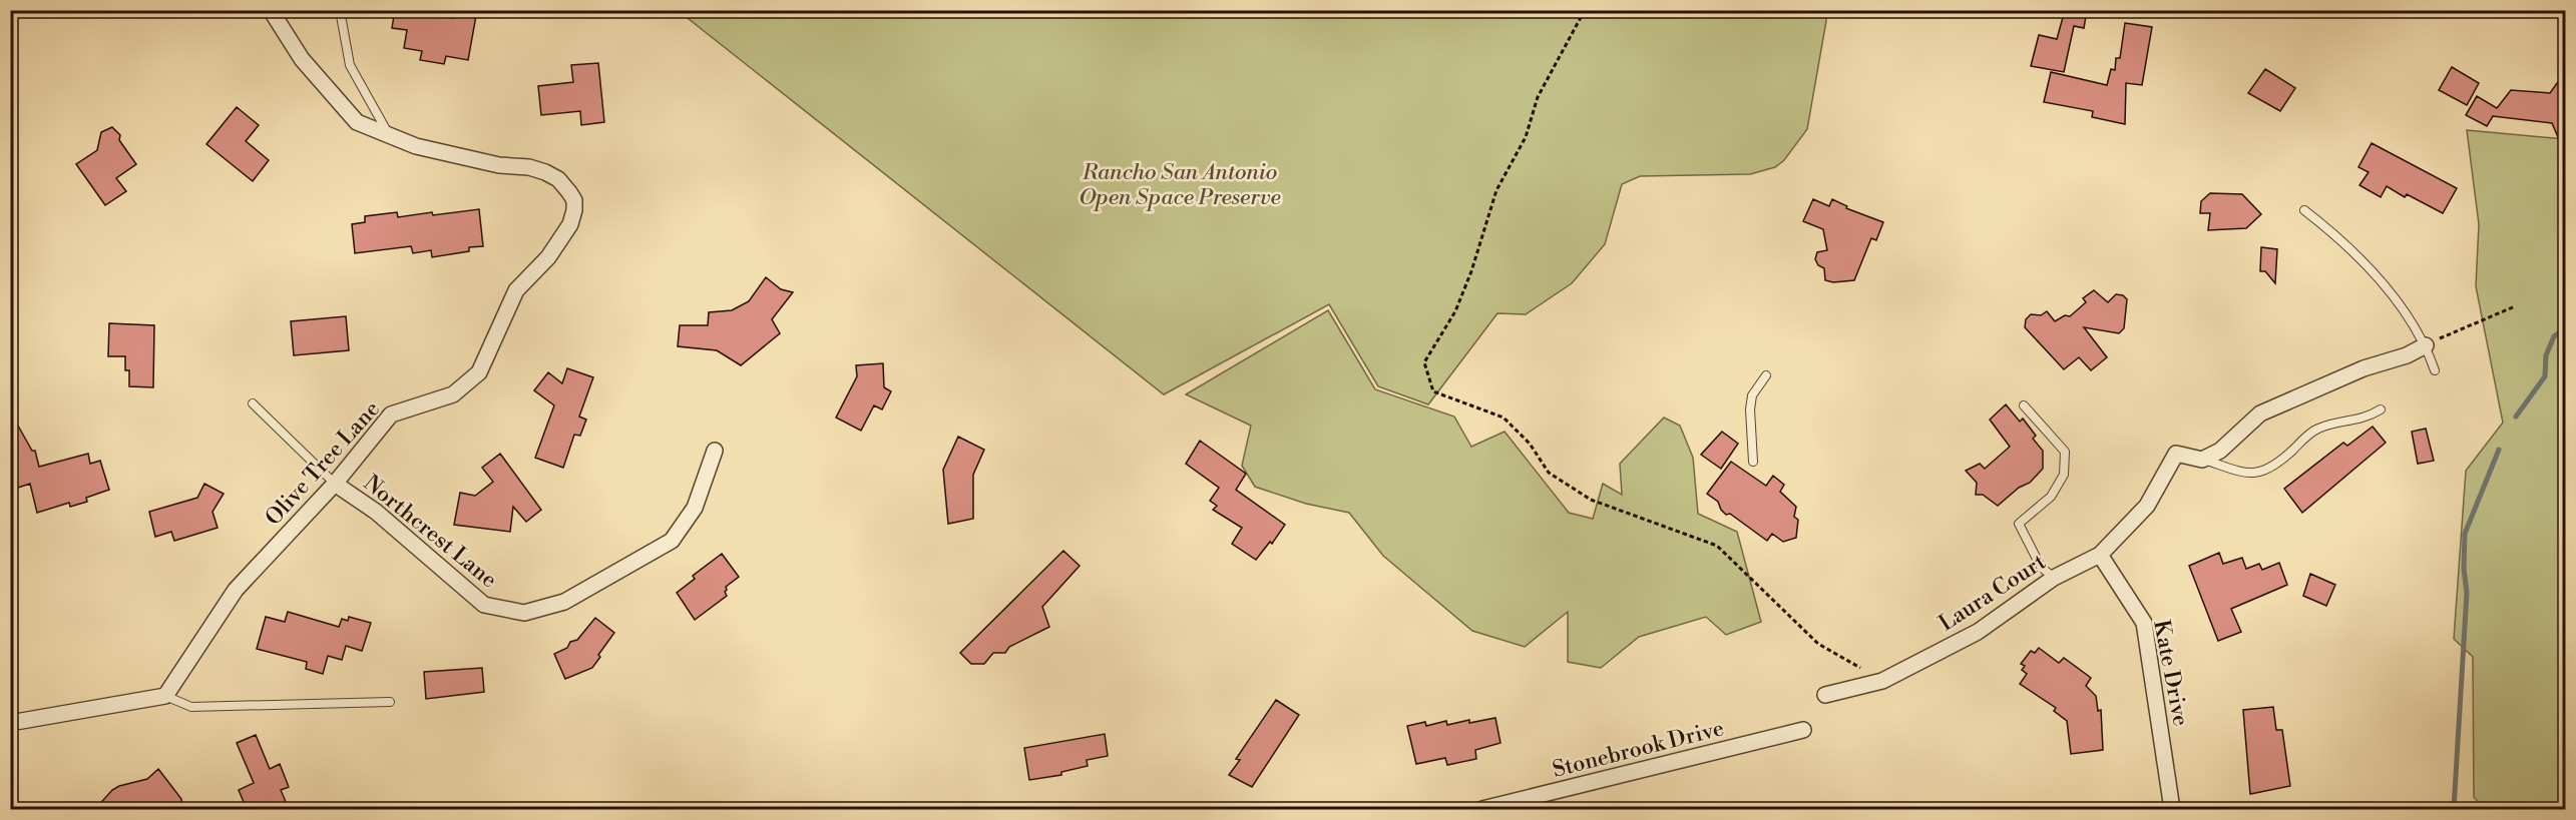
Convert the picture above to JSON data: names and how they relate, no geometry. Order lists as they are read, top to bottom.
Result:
{
  "streets": {
    "street": [
      "Olive Tree Lane",
      "Northcrest Lane",
      "Laura Court",
      "Kate Drive",
      "Stonebrook Drive"
    ]
  },
  "crossings": [
    ["Olive Tree Lane", "Northcrest Lane"],
    ["Laura Court", "Kate Drive"]
  ],
  "parks": ["Rancho San Antonio Open Space Preserve"]
}
